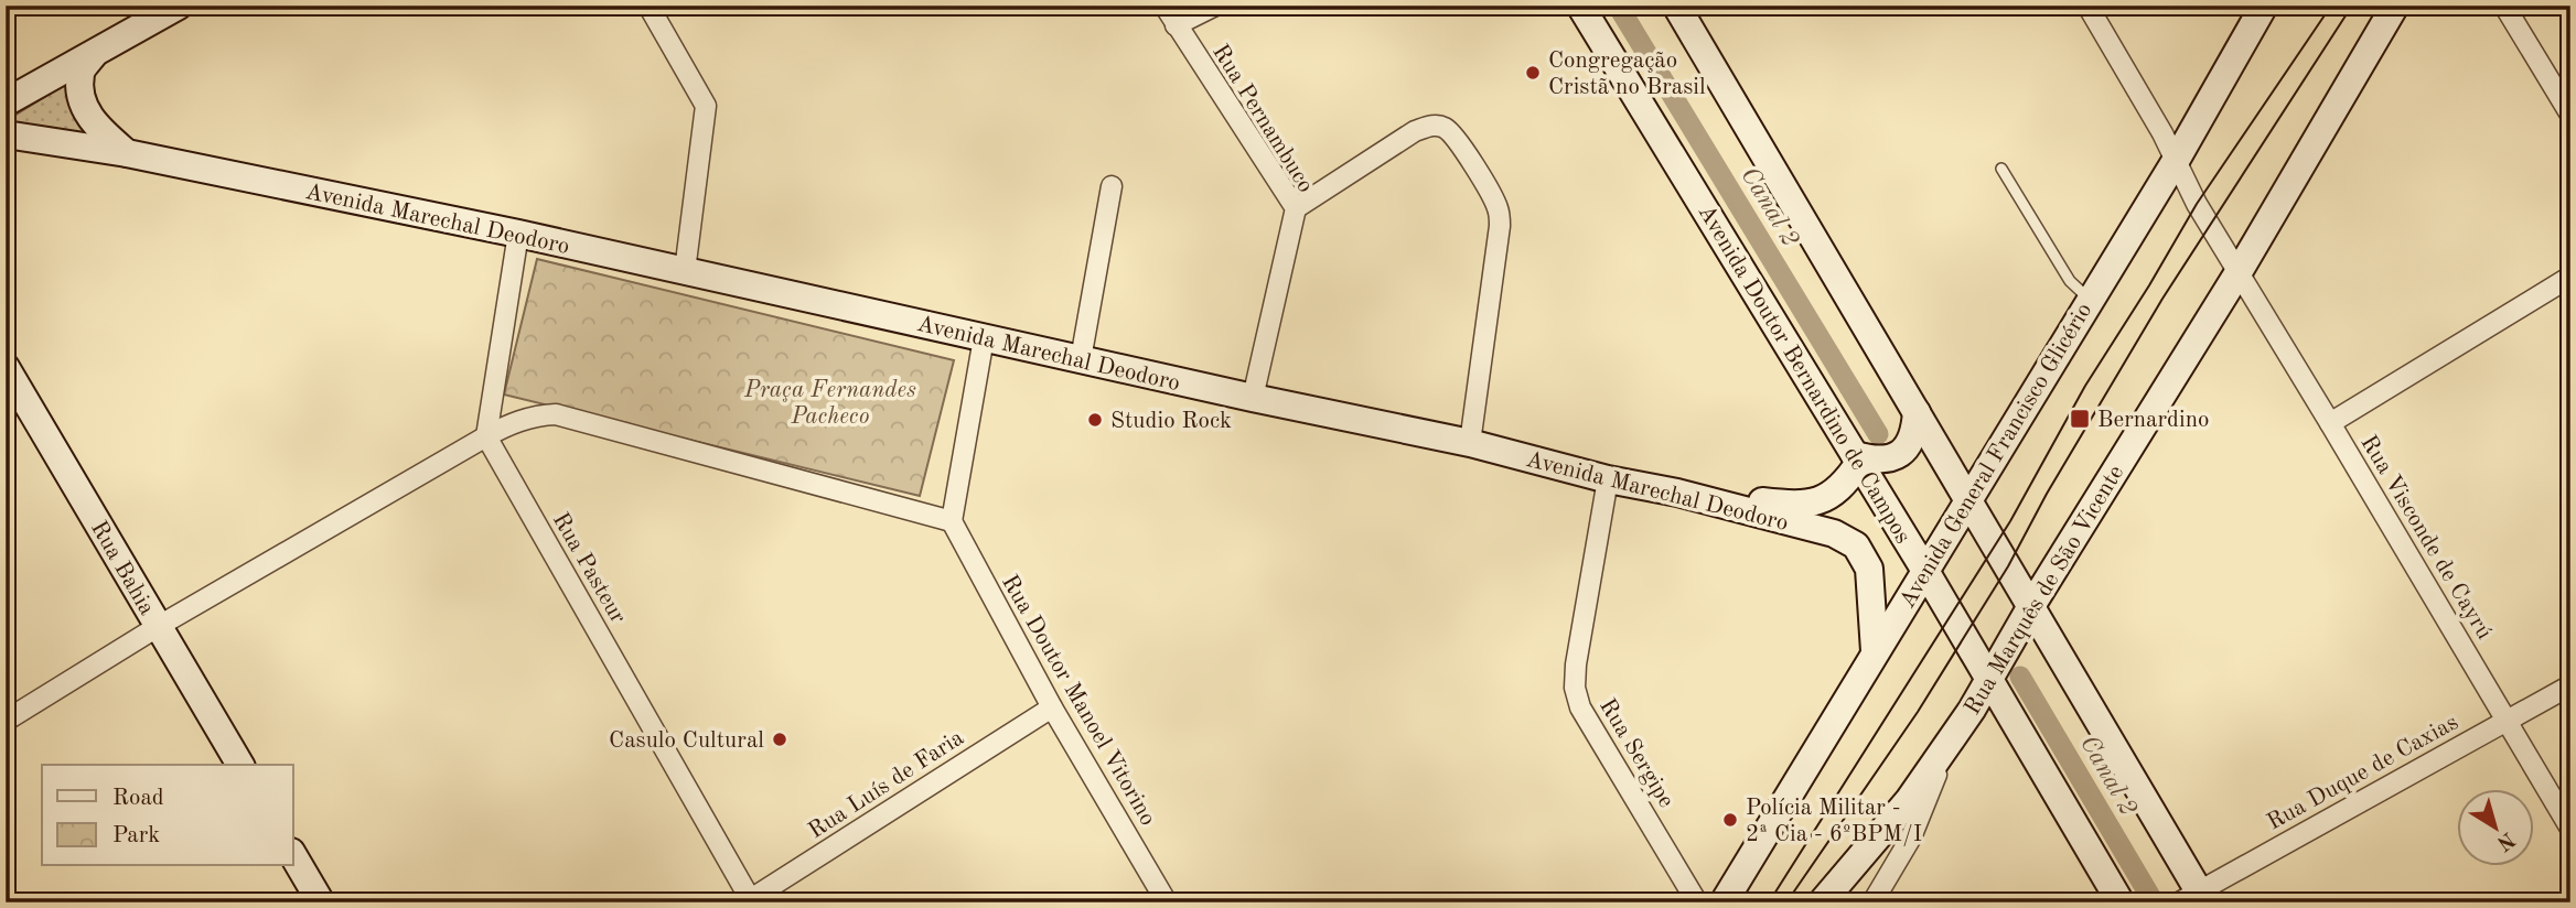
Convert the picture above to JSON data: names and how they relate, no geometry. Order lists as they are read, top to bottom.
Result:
{
  "streets": {
    "main road": [
      "Avenida Marechal Deodoro",
      "Avenida Doutor Bernardino de Campos",
      "Avenida General Francisco Glicério",
      "Rua Bahia",
      "Rua Marquês de São Vicente"
    ],
    "street": [
      "Rua Pernambuco",
      "Rua Visconde de Cayrú",
      "Rua Pasteur",
      "Rua Doutor Manoel Vitorino",
      "Rua Sergipe",
      "Rua Duque de Caxias",
      "Rua Luís de Faria"
    ]
  },
  "crossings": [
    ["Rua Pernambuco", "Avenida Marechal Deodoro"],
    ["Avenida Marechal Deodoro", "Avenida General Francisco Glicério"],
    ["Avenida Marechal Deodoro", "Rua Sergipe"],
    ["Avenida Doutor Bernardino de Campos", "Avenida General Francisco Glicério"],
    ["Avenida Doutor Bernardino de Campos", "Rua Marquês de São Vicente"],
    ["Avenida General Francisco Glicério", "Rua Visconde de Cayrú"],
    ["Rua Visconde de Cayrú", "Rua Marquês de São Vicente"],
    ["Rua Visconde de Cayrú", "Rua Duque de Caxias"],
    ["Rua Pasteur", "Rua Luís de Faria"],
    ["Rua Doutor Manoel Vitorino", "Rua Luís de Faria"]
  ],
  "water": ["Canal 2"],
  "parks": ["Praça Fernandes Pacheco"],
  "places": {
    "other": [
      "Congregação Cristã no Brasil",
      "Studio Rock",
      "Casulo Cultural",
      "Polícia Militar - 2ª Cia - 6ºBPM/I"
    ],
    "transit": ["Bernardino"]
  },
  "legend": ["Road", "Park"],
  "north": "bottom right"
}
